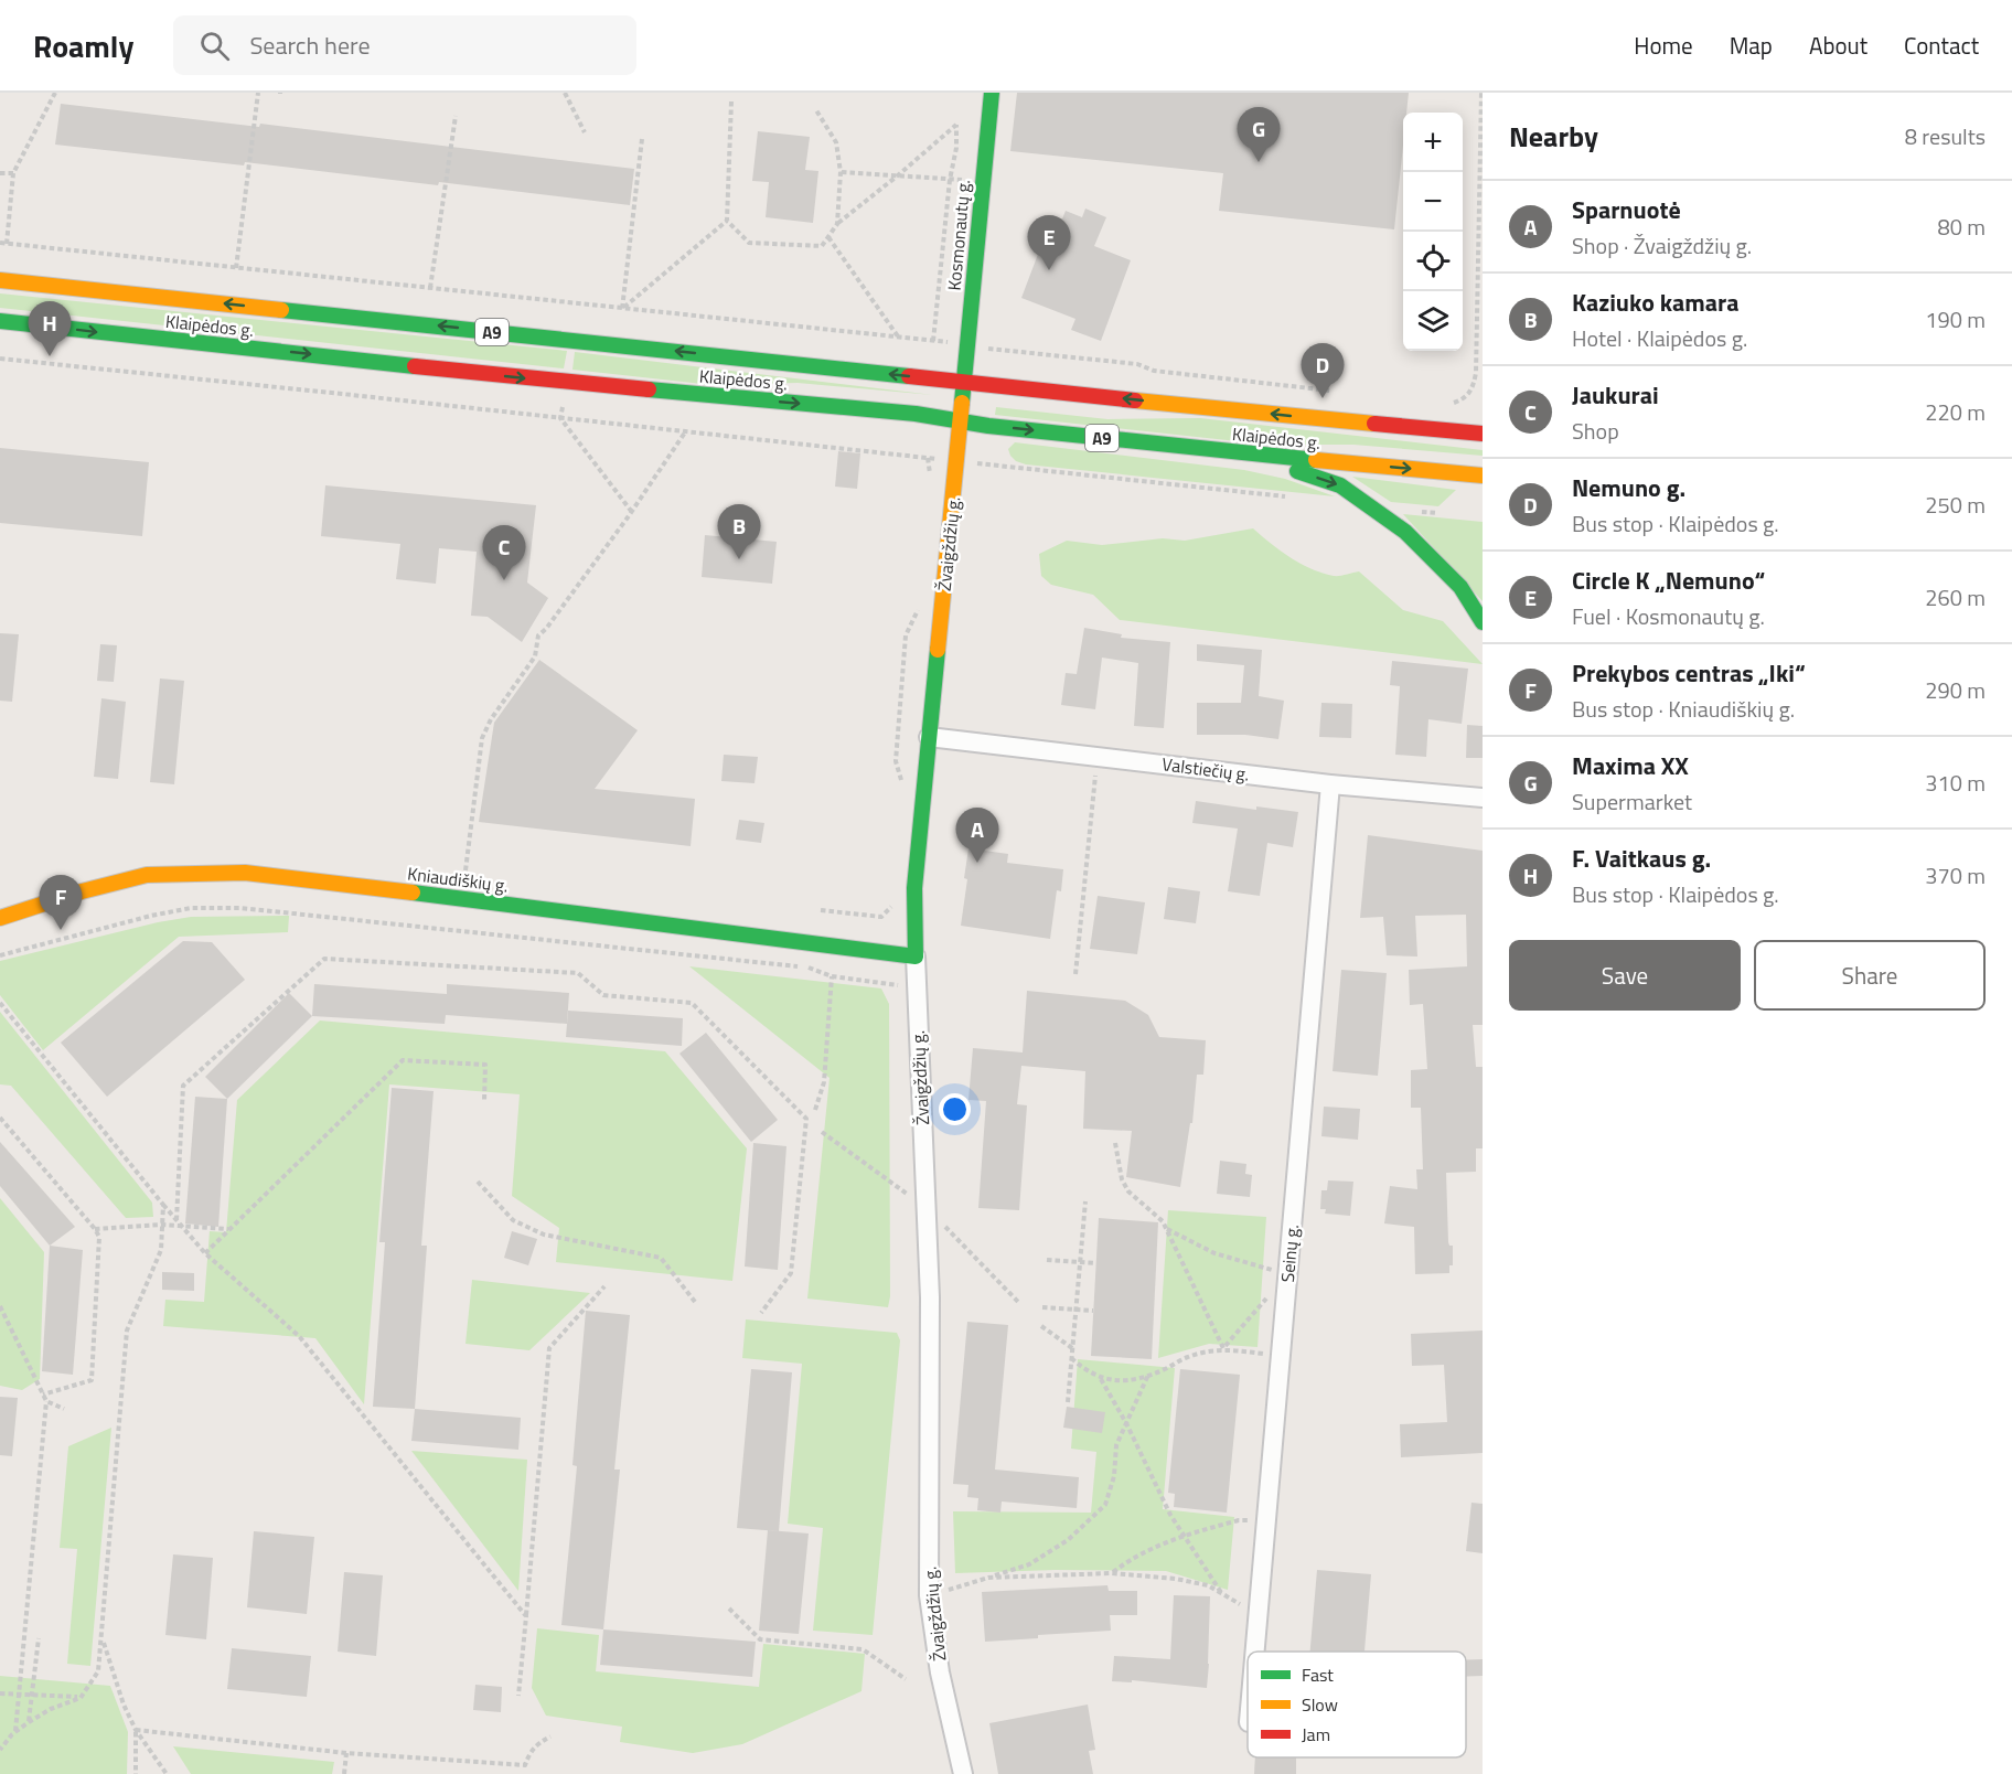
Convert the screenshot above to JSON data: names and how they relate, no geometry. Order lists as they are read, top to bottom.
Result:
{
  "streets": {
    "main road": [
      "Kosmonautų g.",
      "Klaipėdos g.",
      "A9",
      "Žvaigždžių g.",
      "Kniaudiškių g."
    ],
    "street": ["Valstiečių g.", "Seinų g."]
  },
  "crossings": [
    ["Kosmonautų g.", "Klaipėdos g."],
    ["Kosmonautų g.", "Žvaigždžių g."],
    ["Klaipėdos g.", "Žvaigždžių g."],
    ["Žvaigždžių g.", "Valstiečių g."],
    ["Žvaigždžių g.", "Kniaudiškių g."],
    ["Valstiečių g.", "Seinų g."]
  ],
  "legend": ["Fast", "Slow", "Jam"],
  "page": {
    "header": "Roamly",
    "search": "Search here",
    "nav": [
      "Home",
      "Map",
      "About",
      "Contact"
    ],
    "heading": ["Nearby", "8 results"],
    "pins": [
      "G",
      "E",
      "H",
      "D",
      "B",
      "C",
      "A",
      "F"
    ],
    "map_buttons": ["+", "−"],
    "list": [
      {
        "mark": "A",
        "name": "Sparnuotė",
        "note": "Shop · Žvaigždžių g.",
        "value": "80 m"
      },
      {
        "mark": "B",
        "name": "Kaziuko kamara",
        "note": "Hotel · Klaipėdos g.",
        "value": "190 m"
      },
      {
        "mark": "C",
        "name": "Jaukurai",
        "note": "Shop",
        "value": "220 m"
      },
      {
        "mark": "D",
        "name": "Nemuno g.",
        "note": "Bus stop · Klaipėdos g.",
        "value": "250 m"
      },
      {
        "mark": "E",
        "name": "Circle K „Nemuno“",
        "note": "Fuel · Kosmonautų g.",
        "value": "260 m"
      },
      {
        "mark": "F",
        "name": "Prekybos centras „Iki“",
        "note": "Bus stop · Kniaudiškių g.",
        "value": "290 m"
      },
      {
        "mark": "G",
        "name": "Maxima XX",
        "note": "Supermarket",
        "value": "310 m"
      },
      {
        "mark": "H",
        "name": "F. Vaitkaus g.",
        "note": "Bus stop · Klaipėdos g.",
        "value": "370 m"
      }
    ],
    "buttons": ["Save", "Share"]
  }
}
